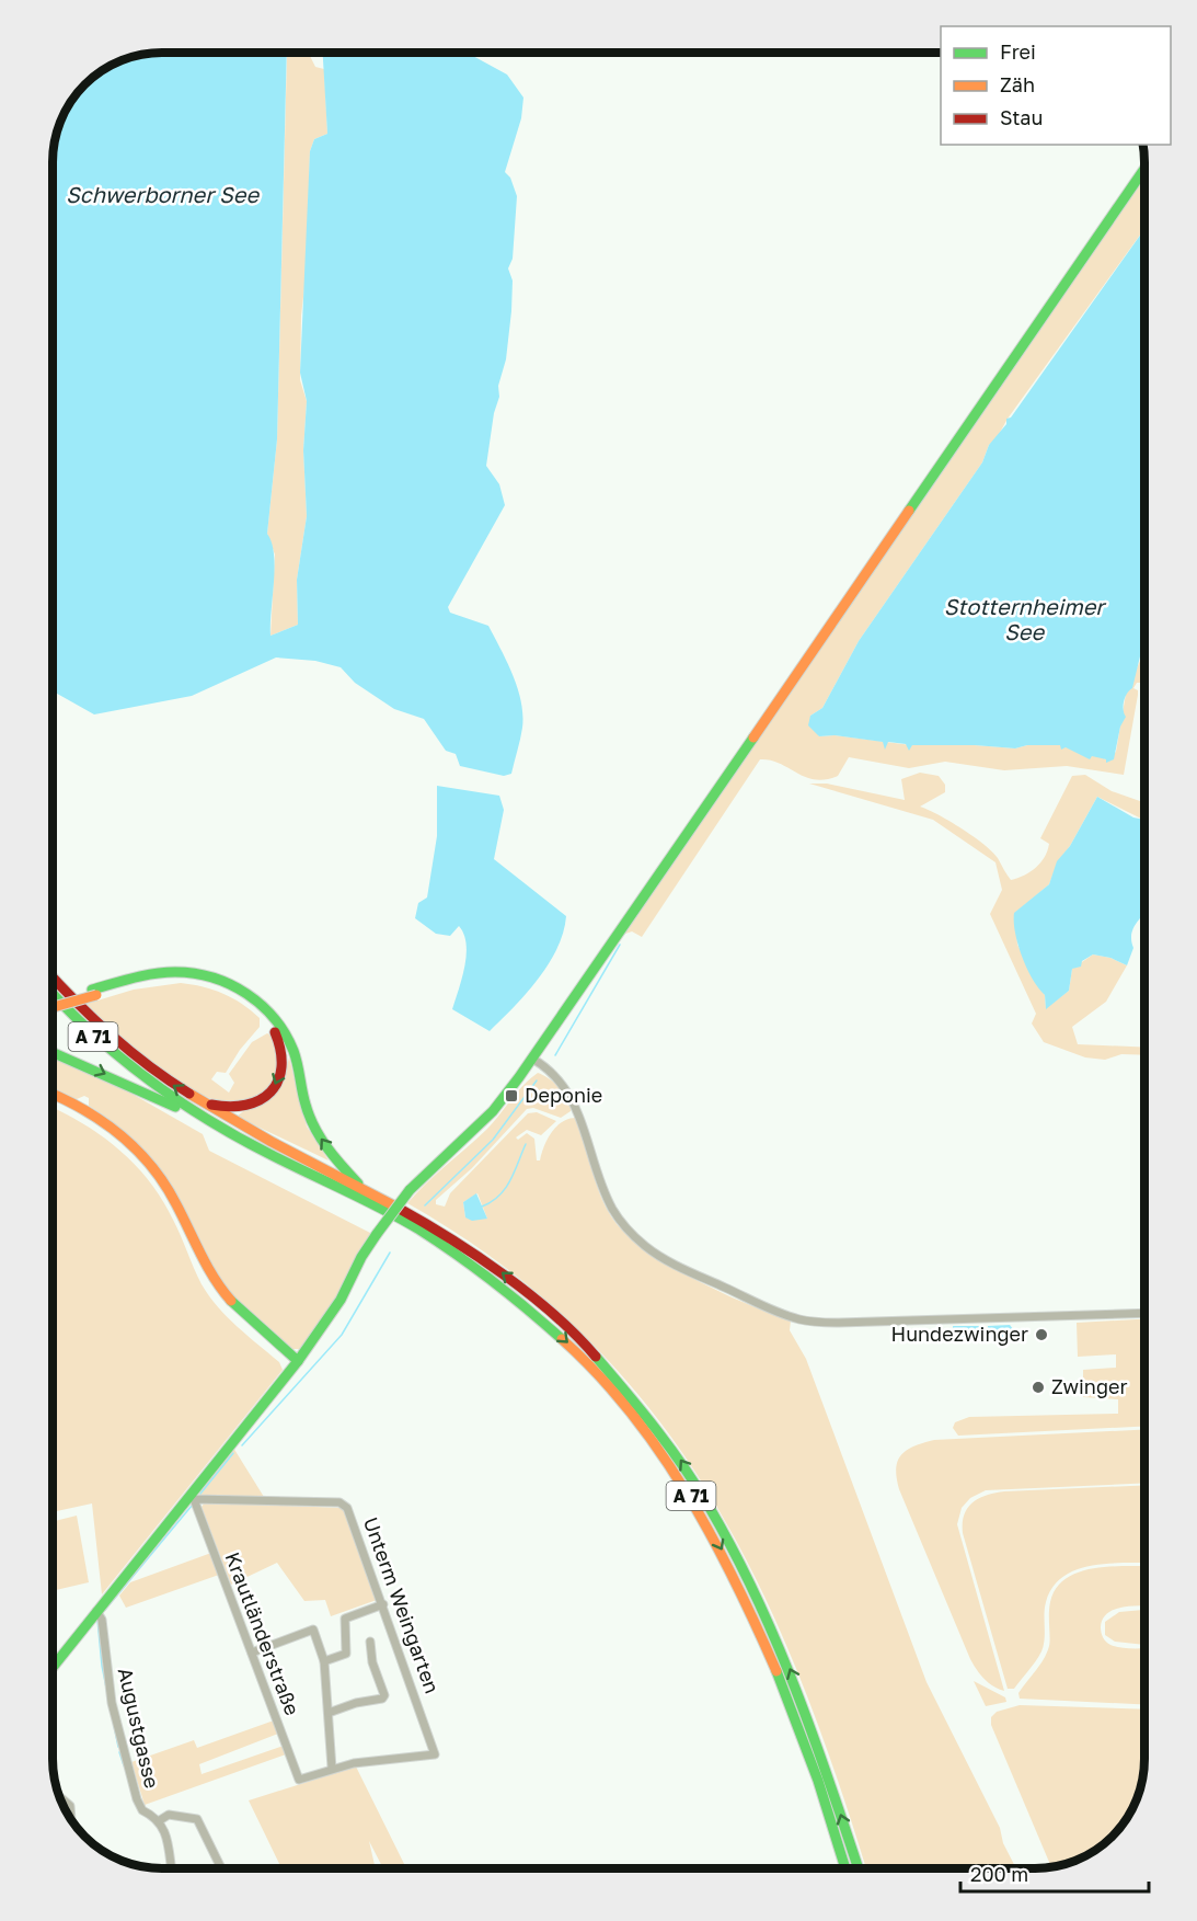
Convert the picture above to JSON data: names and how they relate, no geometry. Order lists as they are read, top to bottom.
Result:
{
  "streets": {
    "main road": ["A 71"],
    "street": ["Unterm Weingarten", "Krautländerstraße", "Augustgasse"]
  },
  "crossings": [
    ["Unterm Weingarten", "Krautländerstraße"]
  ],
  "water": ["Schwerborner See", "Stotternheimer See"],
  "places": {
    "transit": ["Deponie"],
    "other": ["Hundezwinger", "Zwinger"]
  },
  "legend": ["Frei", "Zäh", "Stau"],
  "scale_bar": "200 m"
}
